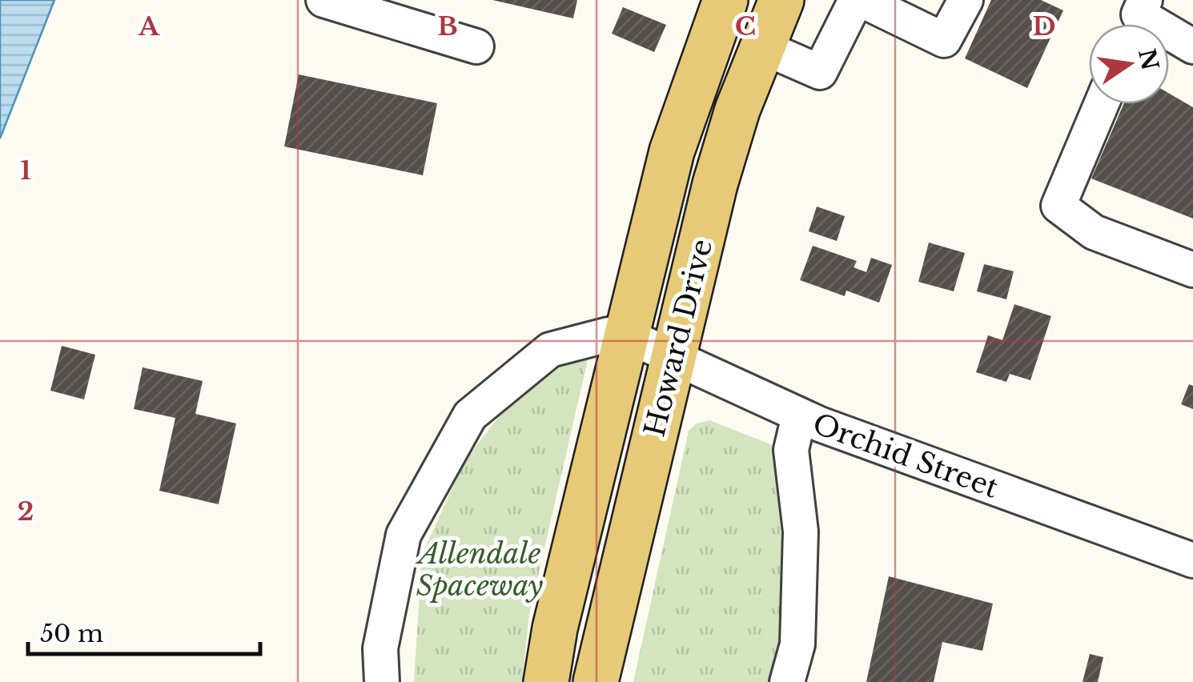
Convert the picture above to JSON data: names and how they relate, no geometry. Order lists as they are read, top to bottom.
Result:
{
  "streets": {
    "main road": ["Howard Drive"],
    "street": ["Orchid Street"]
  },
  "crossings": [
    ["Howard Drive", "Orchid Street"]
  ],
  "parks": ["Allendale Spaceway"],
  "scale_bar": "50 m",
  "north": "right",
  "grid": {
    "columns": [
      "A",
      "B",
      "C",
      "D"
    ],
    "rows": ["1", "2"]
  }
}
